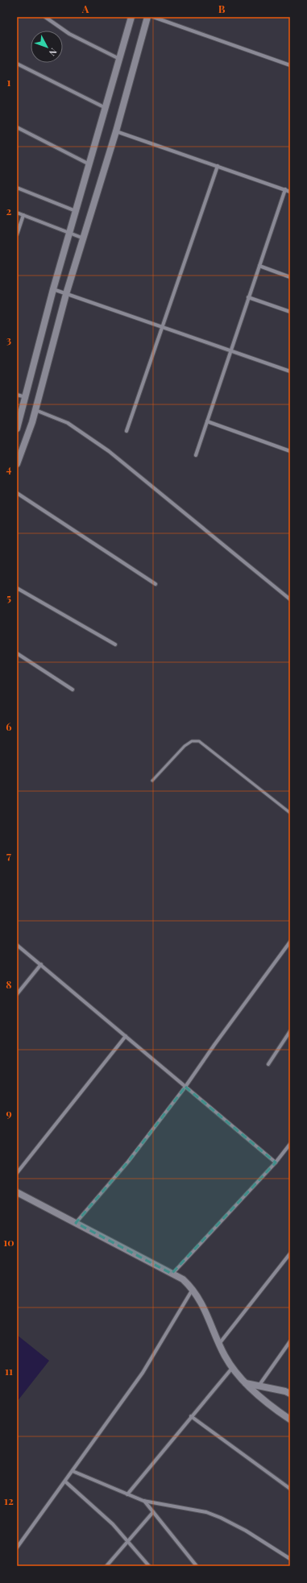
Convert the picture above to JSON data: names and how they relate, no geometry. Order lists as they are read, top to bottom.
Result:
{
  "north": "bottom right",
  "grid": {
    "columns": ["A", "B"],
    "rows": [
      "1",
      "2",
      "3",
      "4",
      "5",
      "6",
      "7",
      "8",
      "9",
      "10",
      "11",
      "12"
    ]
  }
}
